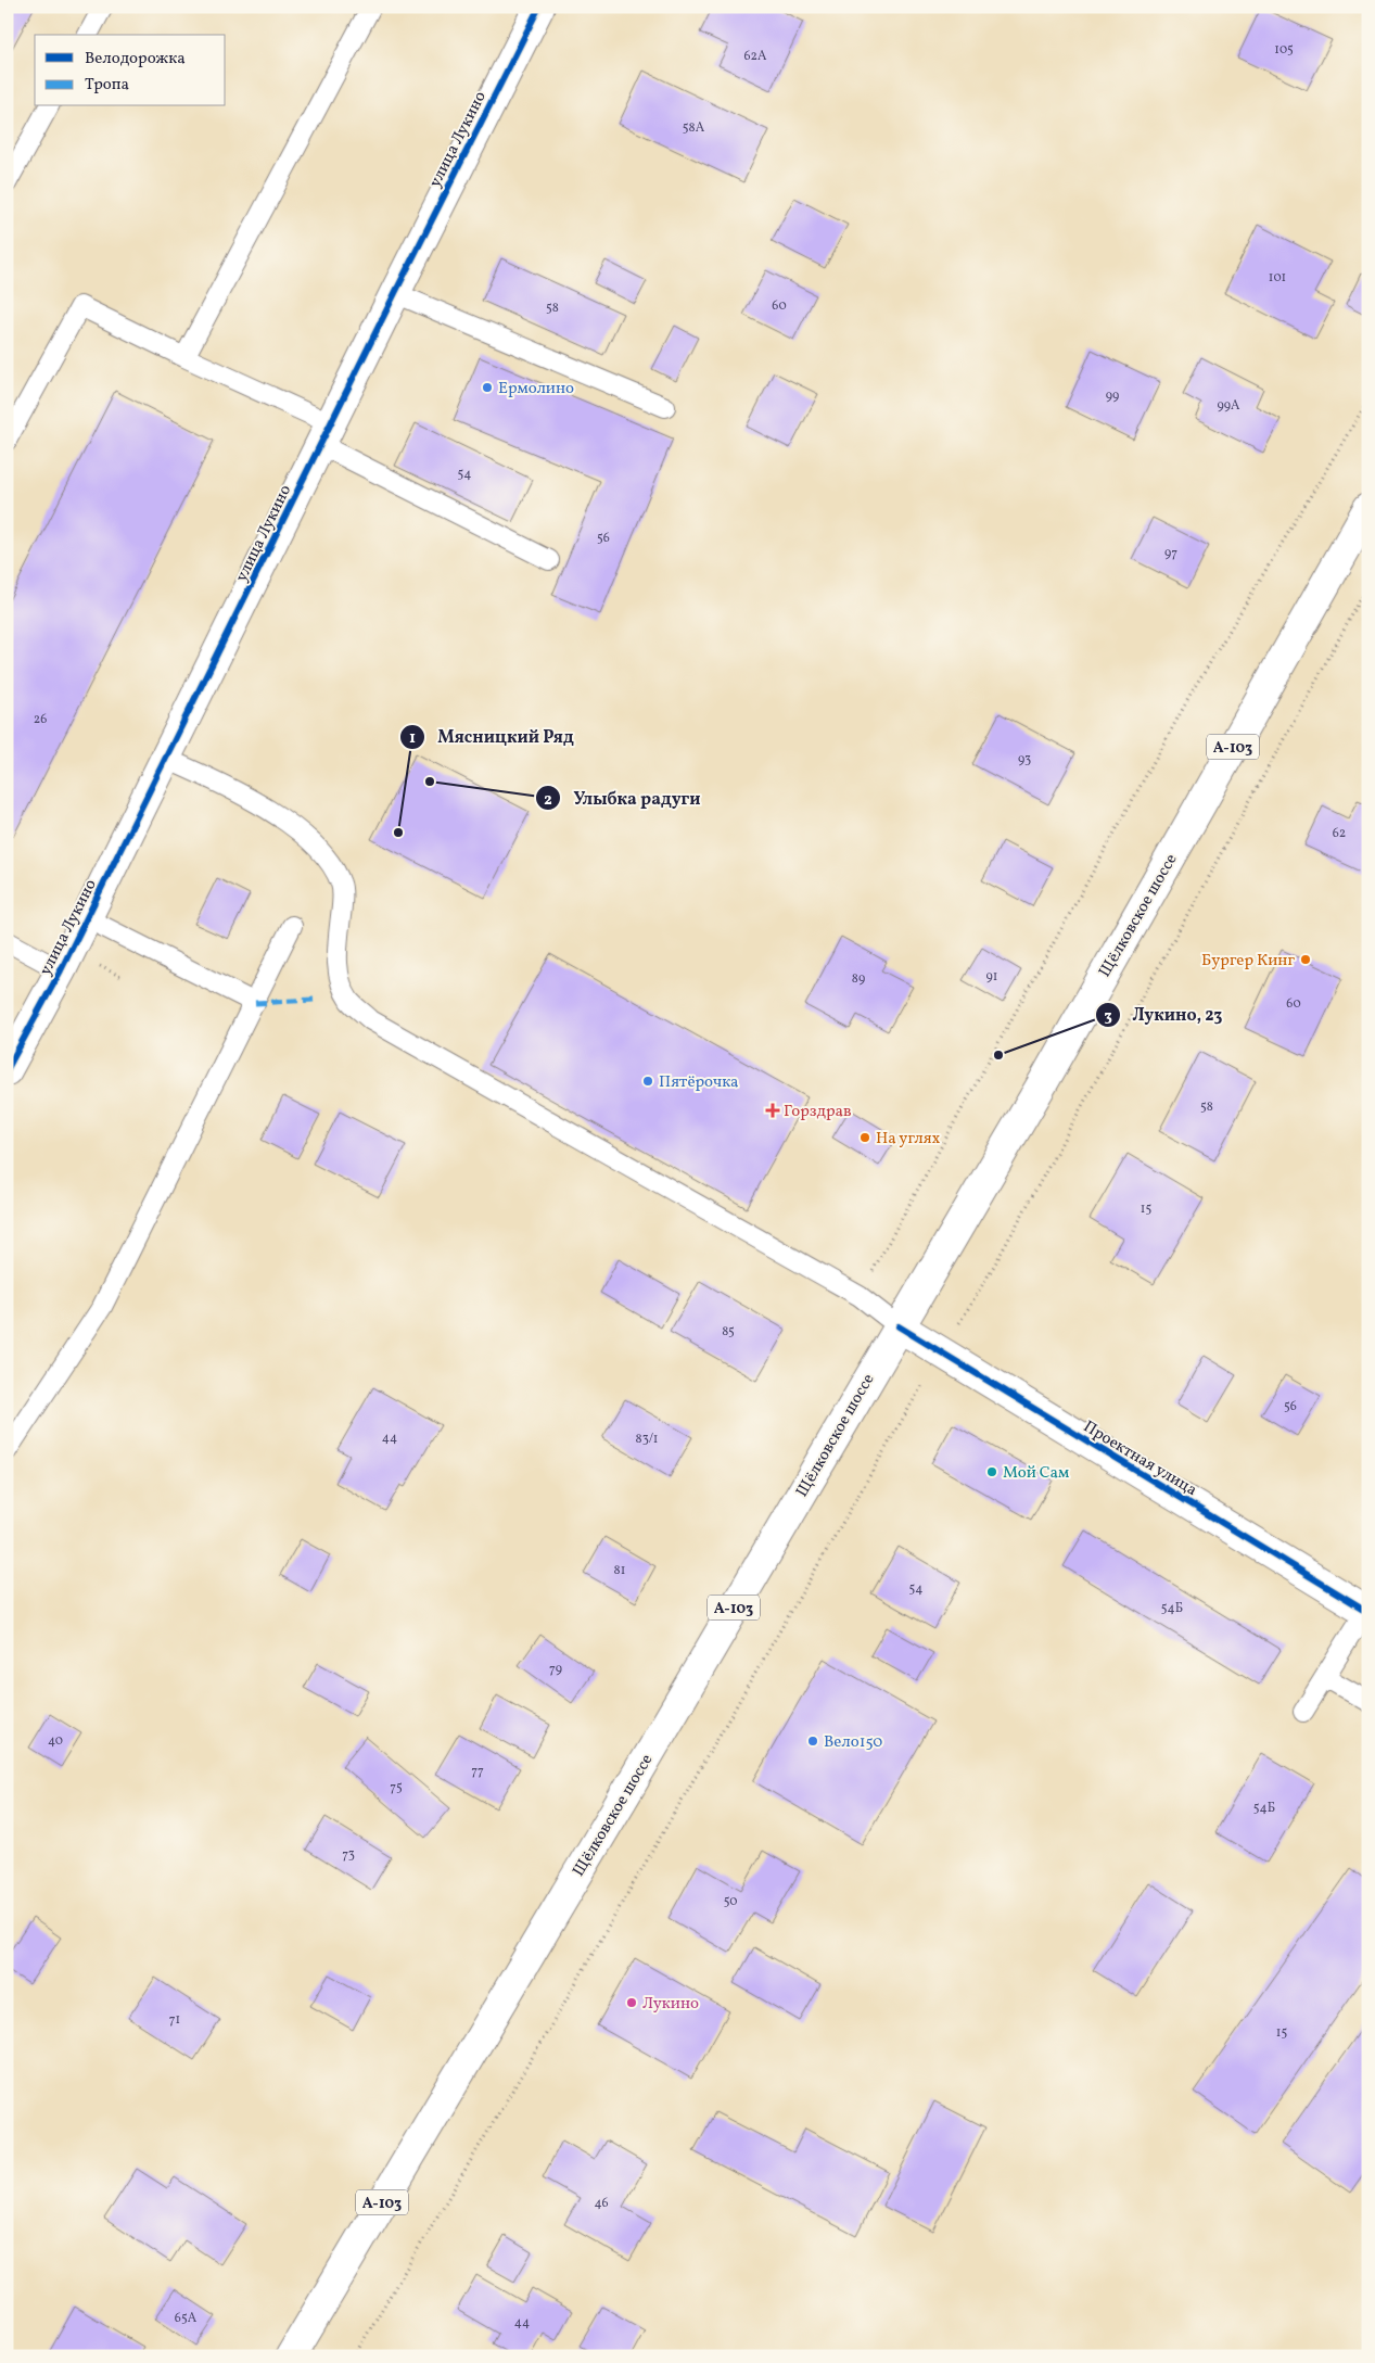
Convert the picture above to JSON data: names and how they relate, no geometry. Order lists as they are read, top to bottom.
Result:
{
  "streets": {
    "main road": [
      "улица Лукино",
      "А-103",
      "Щёлковское шоссе",
      "Проектная улица"
    ]
  },
  "crossings": [
    ["Щёлковское шоссе", "Проектная улица"]
  ],
  "places": {
    "other": [
      "Ермолино",
      "Улыбка радуги",
      "Мясницкий Ряд",
      "Бургер Кинг",
      "Лукино, 23",
      "Пятёрочка",
      "На углях",
      "Мой Сам",
      "Вело150",
      "Лукино"
    ],
    "health": ["Горздрав"]
  },
  "house_numbers": [
    "105",
    "62А",
    "58А",
    "101",
    "60",
    "58",
    "99",
    "99А",
    "54",
    "56",
    "97",
    "26",
    "93",
    "62",
    "91",
    "89",
    "60",
    "58",
    "15",
    "85",
    "56",
    "44",
    "83/1",
    "81",
    "54",
    "54Б",
    "79",
    "40",
    "77",
    "75",
    "54Б",
    "73",
    "50",
    "71",
    "15",
    "46",
    "65А",
    "44"
  ],
  "legend": ["Велодорожка", "Тропа"]
}
